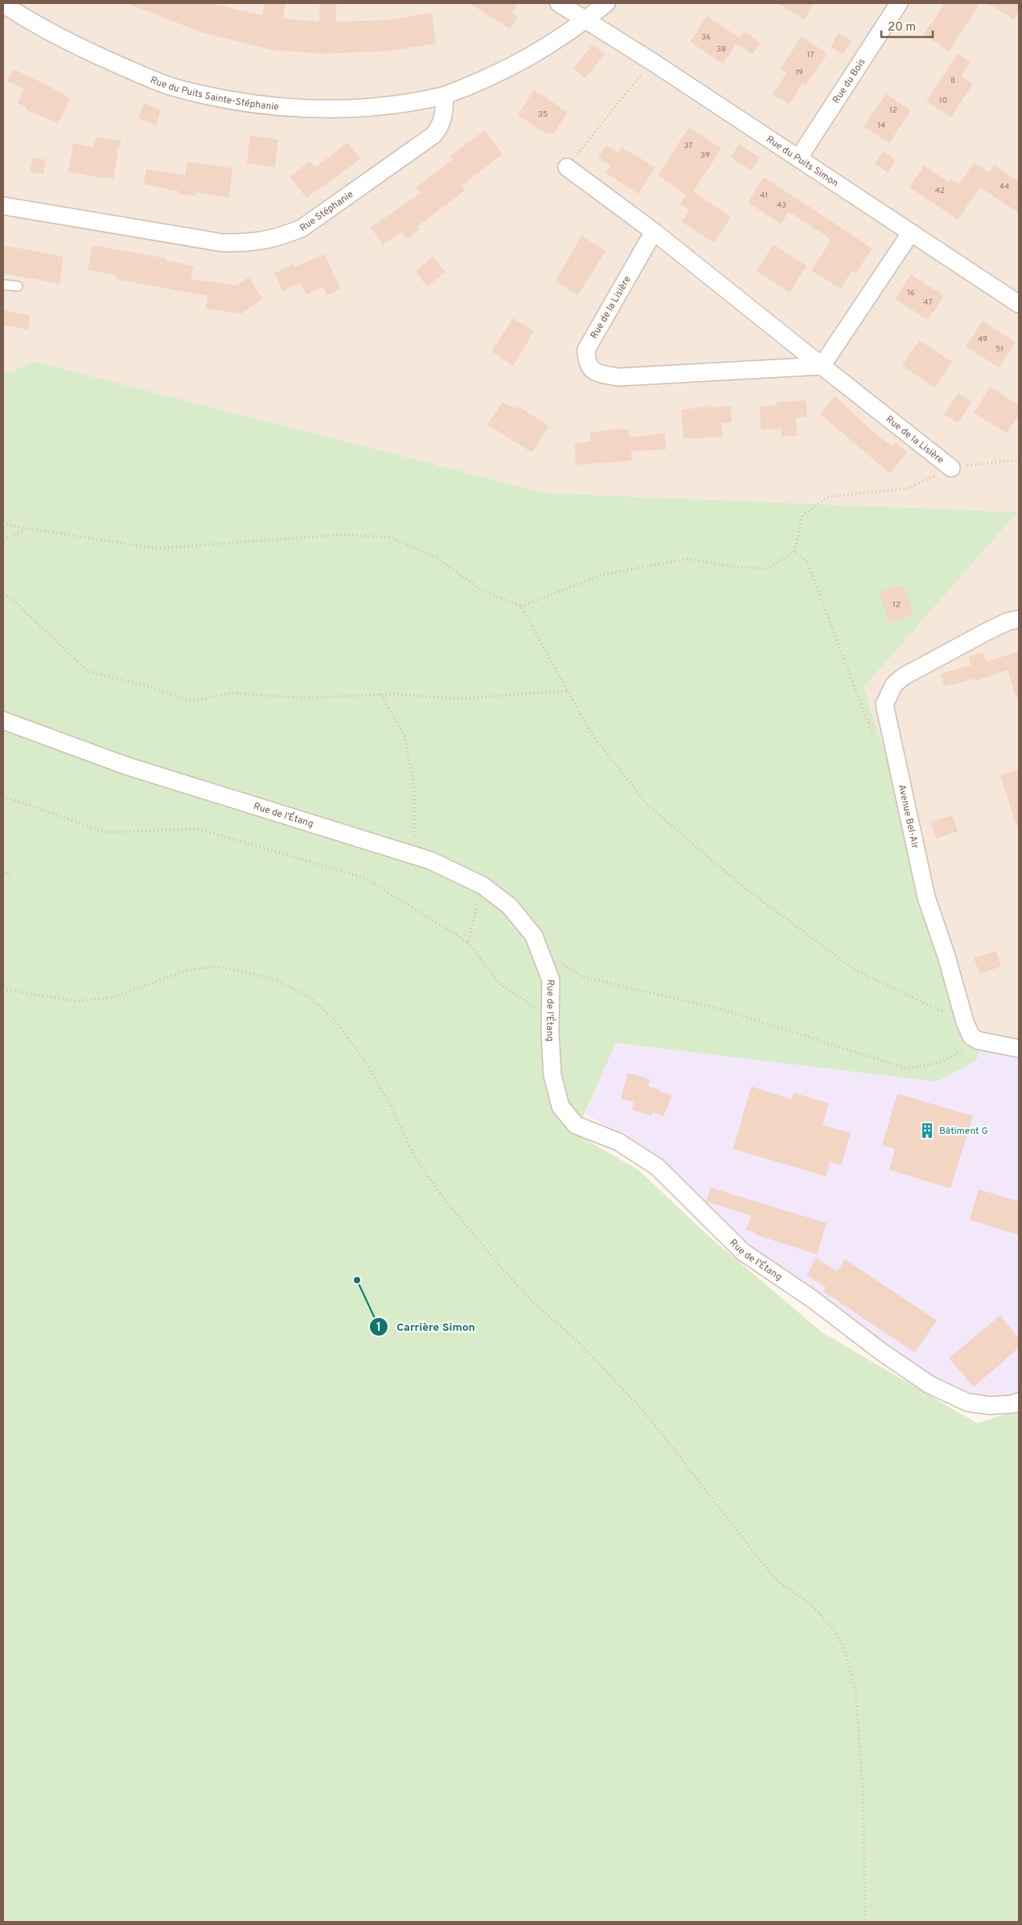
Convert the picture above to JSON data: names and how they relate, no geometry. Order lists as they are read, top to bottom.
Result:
{
  "streets": {
    "street": [
      "Rue du Bois",
      "Rue du Puits Sainte-Stéphanie",
      "Rue du Puits Simon",
      "Rue Stéphanie",
      "Rue de la Lisière",
      "Rue de l'Étang",
      "Avenue Bel-Air"
    ]
  },
  "crossings": [
    ["Rue du Bois", "Rue du Puits Simon"],
    ["Rue du Puits Sainte-Stéphanie", "Rue Stéphanie"]
  ],
  "places": {
    "building": ["Bâtiment G"],
    "other": ["Carrière Simon"]
  },
  "house_numbers": [
    "36",
    "38",
    "17",
    "19",
    "8",
    "10",
    "12",
    "35",
    "14",
    "37",
    "39",
    "44",
    "42",
    "41",
    "43",
    "16",
    "47",
    "49",
    "51",
    "12"
  ],
  "scale_bar": "20 m"
}
